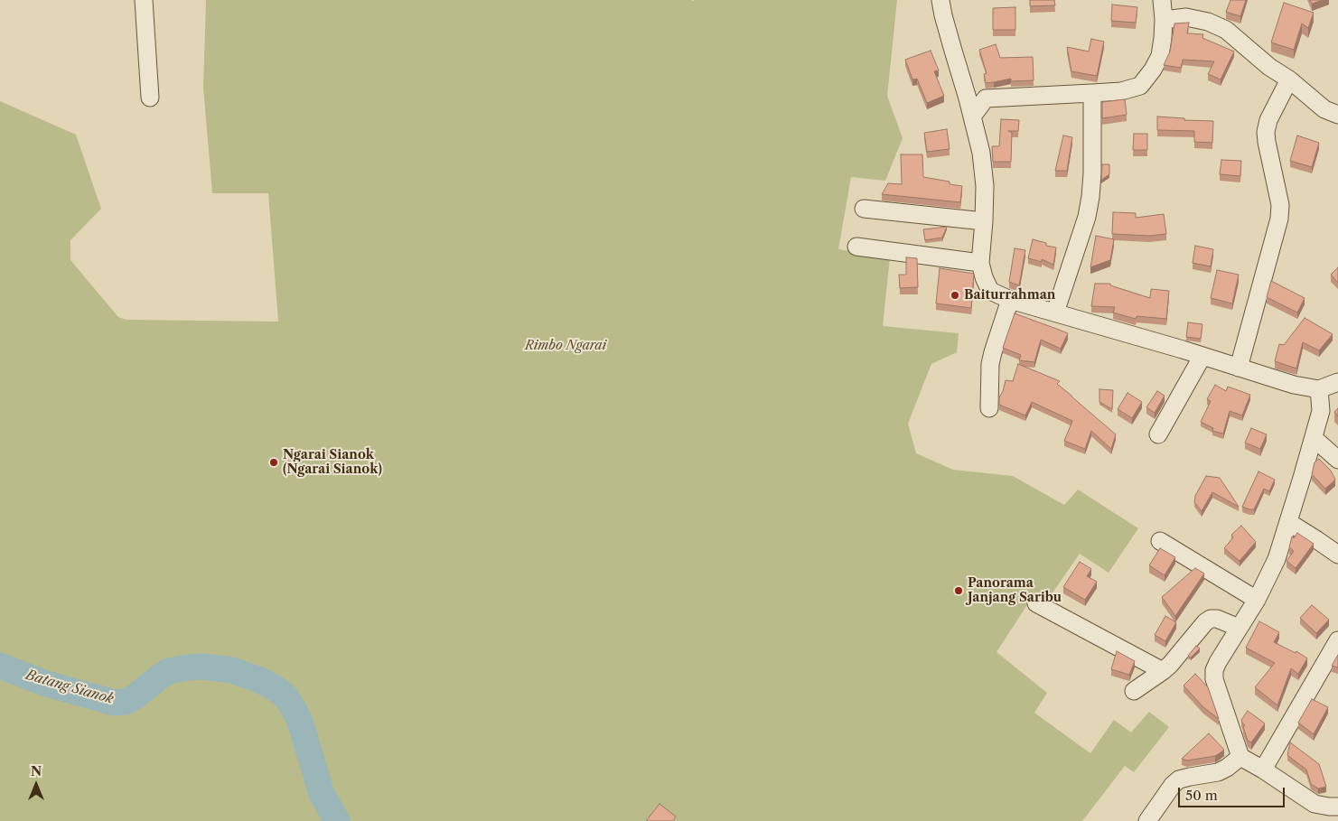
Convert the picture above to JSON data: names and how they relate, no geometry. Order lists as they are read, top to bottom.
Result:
{
  "water": ["Batang Sianok"],
  "parks": ["Rimbo Ngarai"],
  "places": ["Baiturrahman", "Ngarai Sianok (Ngarai Sianok)", "Panorama Janjang Saribu"],
  "scale_bar": "50 m",
  "north": "top"
}
